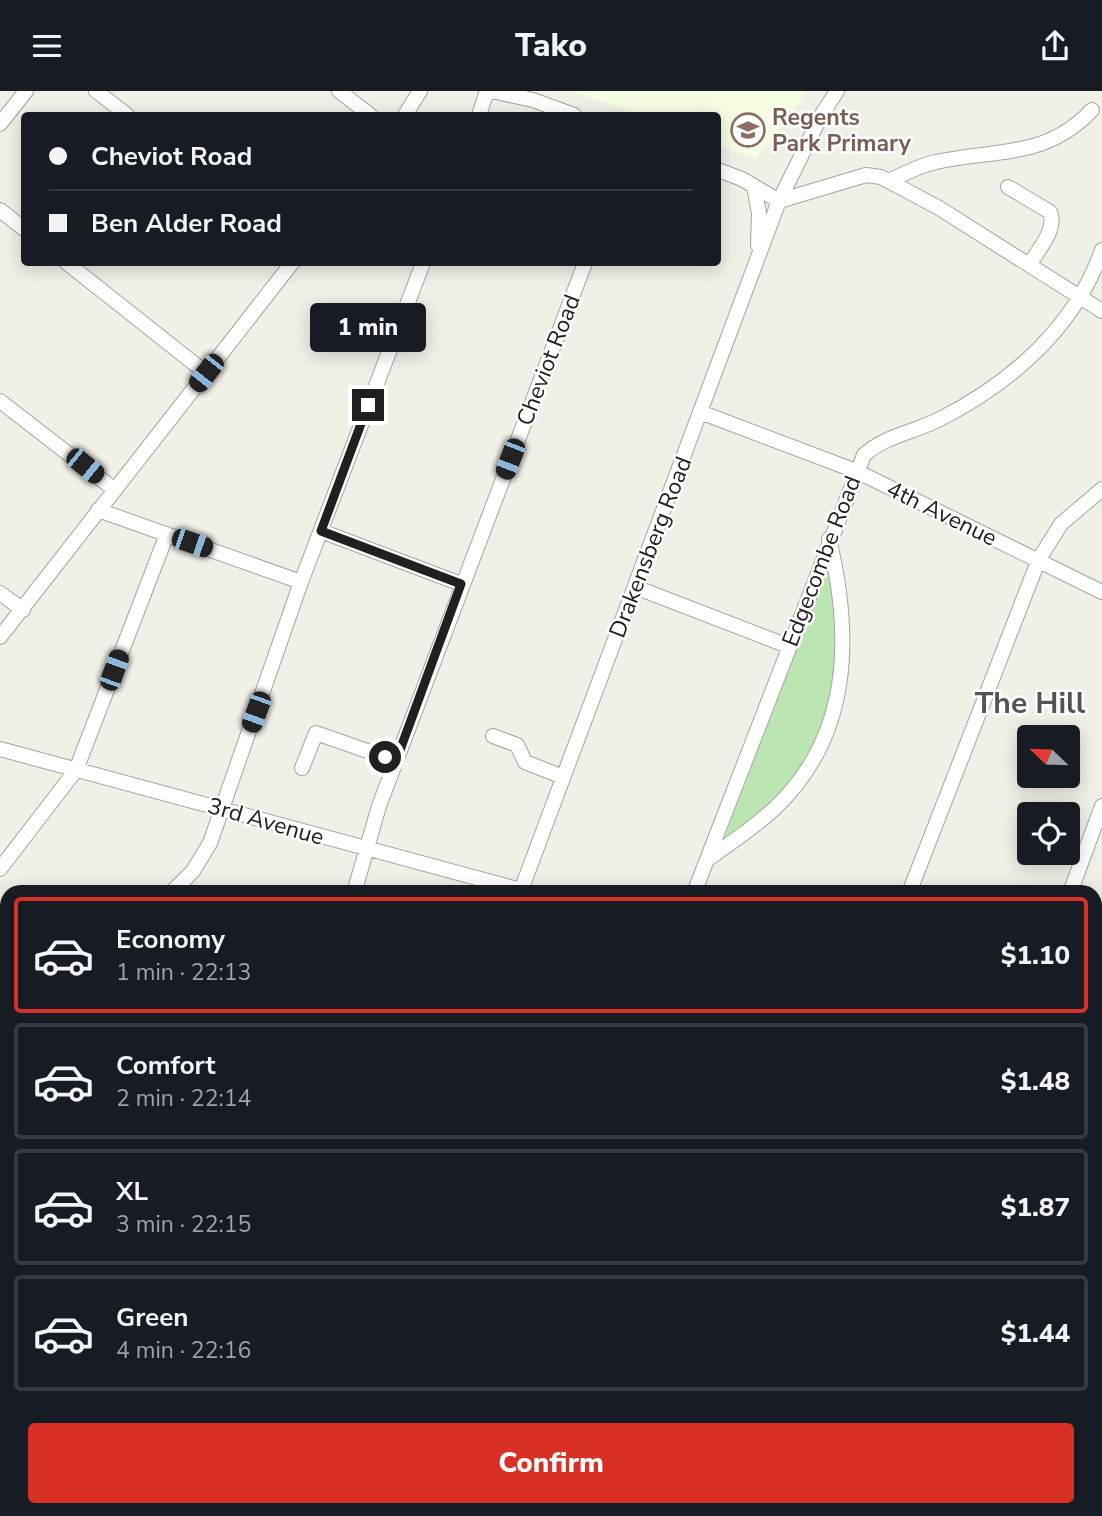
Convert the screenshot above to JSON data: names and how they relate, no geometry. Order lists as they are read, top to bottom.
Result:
{
  "streets": {
    "street": [
      "Cheviot Road",
      "4th Avenue",
      "Drakensberg Road",
      "Edgecombe Road",
      "3rd Avenue"
    ]
  },
  "crossings": [
    ["Cheviot Road", "3rd Avenue"],
    ["4th Avenue", "Drakensberg Road"],
    ["4th Avenue", "Edgecombe Road"]
  ],
  "districts": ["The Hill"],
  "places": {
    "school or university": ["Regents Park Primary"]
  },
  "north": "top left",
  "page": {
    "header": "Tako",
    "banner": ["Cheviot Road", "Ben Alder Road"],
    "bubble": "1 min",
    "list": [
      {
        "name": "Economy",
        "note": "1 min · 22:13",
        "value": "$1.10"
      },
      {
        "name": "Comfort",
        "note": "2 min · 22:14",
        "value": "$1.48"
      },
      {
        "name": "XL",
        "note": "3 min · 22:15",
        "value": "$1.87"
      },
      {
        "name": "Green",
        "note": "4 min · 22:16",
        "value": "$1.44"
      }
    ],
    "buttons": "Confirm"
  }
}
